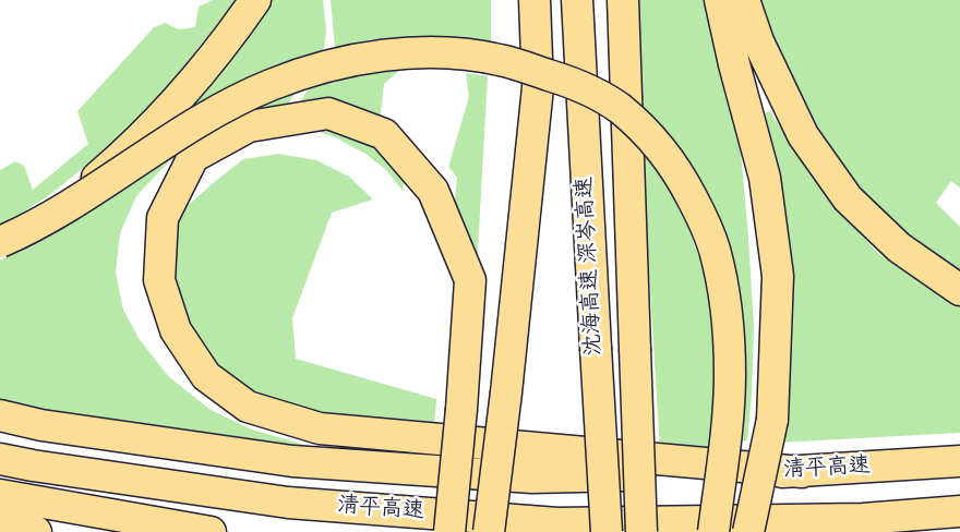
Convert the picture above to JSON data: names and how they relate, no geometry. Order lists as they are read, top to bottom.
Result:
{
  "streets": {
    "highway": ["沈海高速 深岑高速", "清平高速"]
  }
}
